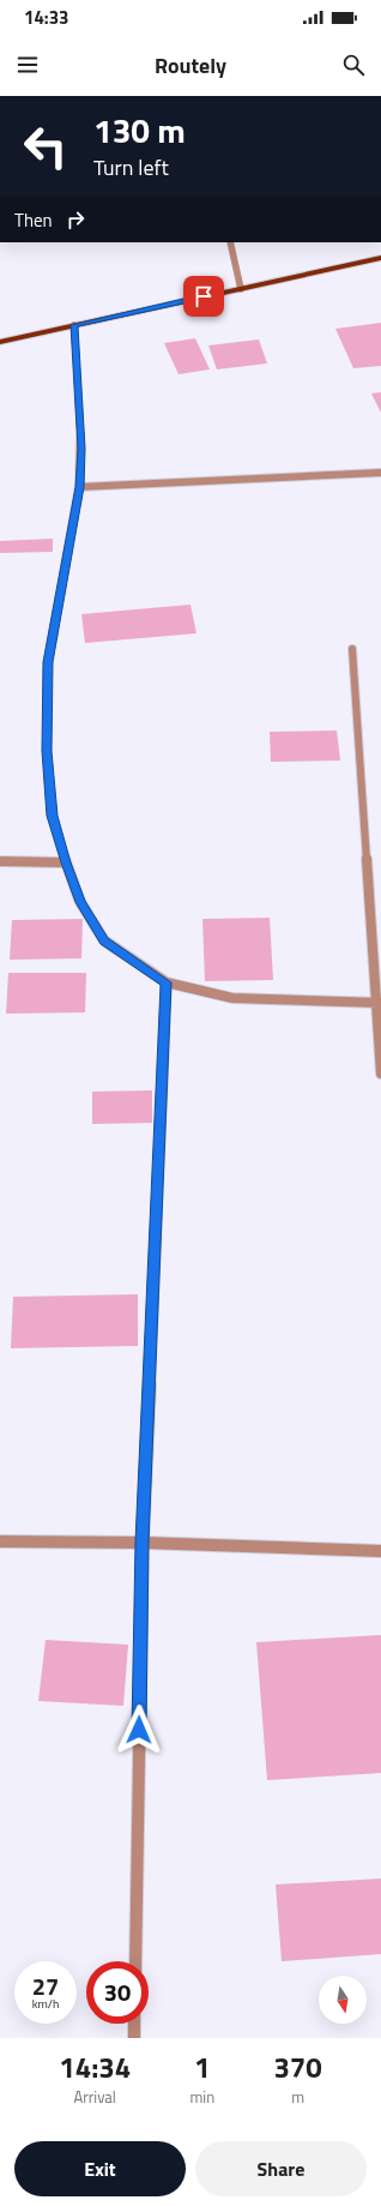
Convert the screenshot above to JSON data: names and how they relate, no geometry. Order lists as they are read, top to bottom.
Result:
{
  "north": "bottom",
  "page": {
    "status": "14:33",
    "header": "Routely",
    "turn": ["130 m", "Turn left"],
    "then": "Then",
    "speed": "27 km/h",
    "limit": "30",
    "eta": [
      "14:34",
      "Arrival",
      "1",
      "min",
      "370",
      "m"
    ],
    "buttons": ["Exit", "Share"]
  }
}
